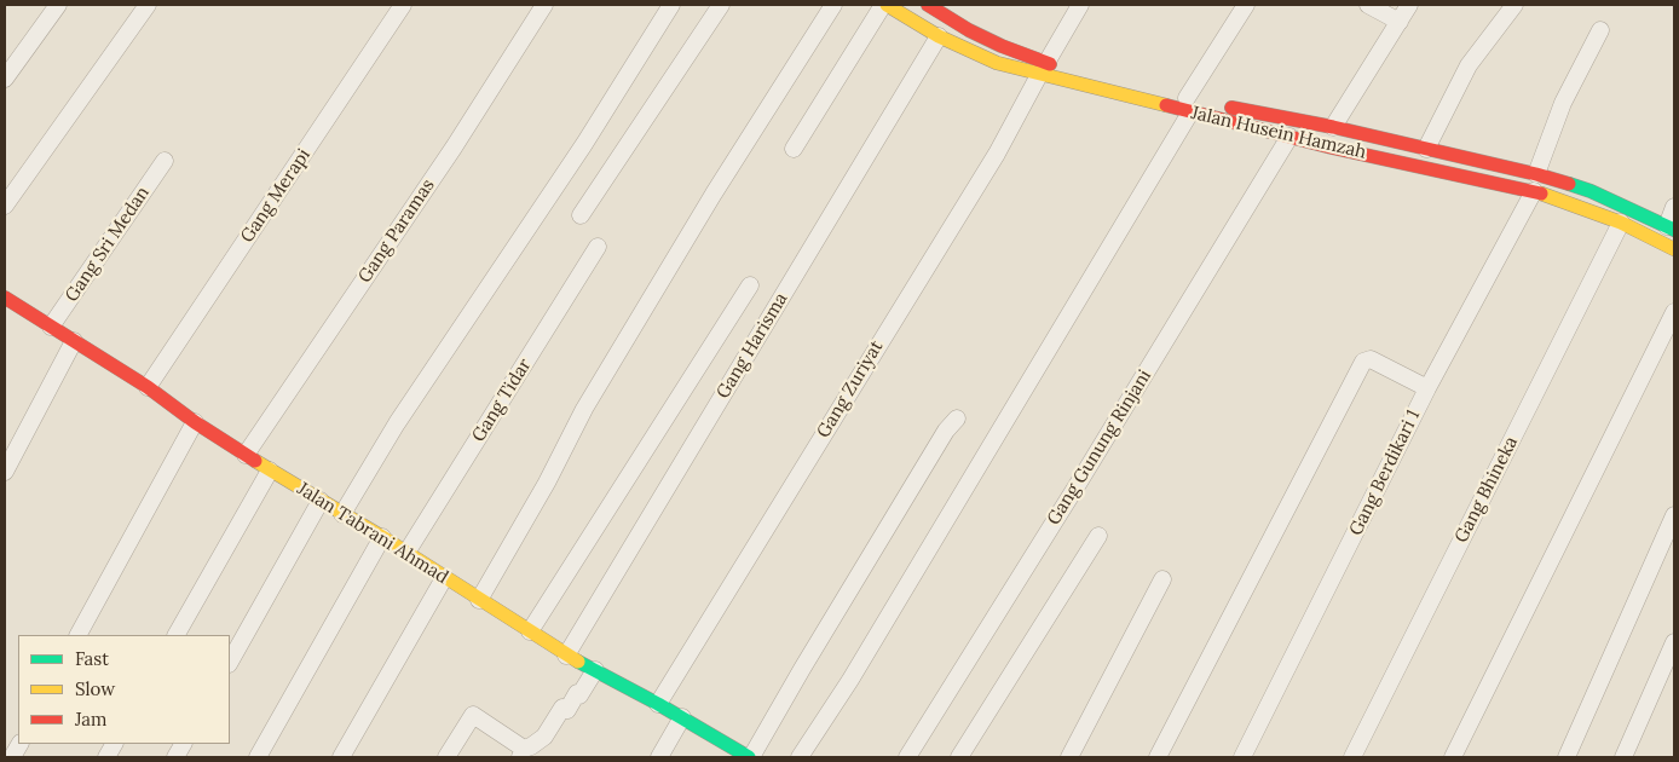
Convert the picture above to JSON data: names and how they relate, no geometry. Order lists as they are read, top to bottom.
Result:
{
  "streets": {
    "street": [
      "Jalan Husein Hamzah",
      "Gang Merapi",
      "Gang Paramas",
      "Gang Sri Medan",
      "Gang Harisma",
      "Gang Zuriyat",
      "Gang Tidar",
      "Gang Gunung Rinjani",
      "Gang Berdikari 1",
      "Gang Bhineka",
      "Jalan Tabrani Ahmad"
    ]
  },
  "crossings": [
    ["Jalan Husein Hamzah", "Gang Harisma"],
    ["Jalan Husein Hamzah", "Gang Zuriyat"],
    ["Jalan Husein Hamzah", "Gang Gunung Rinjani"],
    ["Jalan Husein Hamzah", "Gang Berdikari 1"],
    ["Jalan Husein Hamzah", "Gang Bhineka"],
    ["Gang Merapi", "Jalan Tabrani Ahmad"],
    ["Gang Paramas", "Jalan Tabrani Ahmad"],
    ["Gang Sri Medan", "Jalan Tabrani Ahmad"],
    ["Gang Harisma", "Jalan Tabrani Ahmad"],
    ["Gang Zuriyat", "Jalan Tabrani Ahmad"],
    ["Gang Tidar", "Jalan Tabrani Ahmad"]
  ],
  "legend": ["Fast", "Slow", "Jam"]
}
